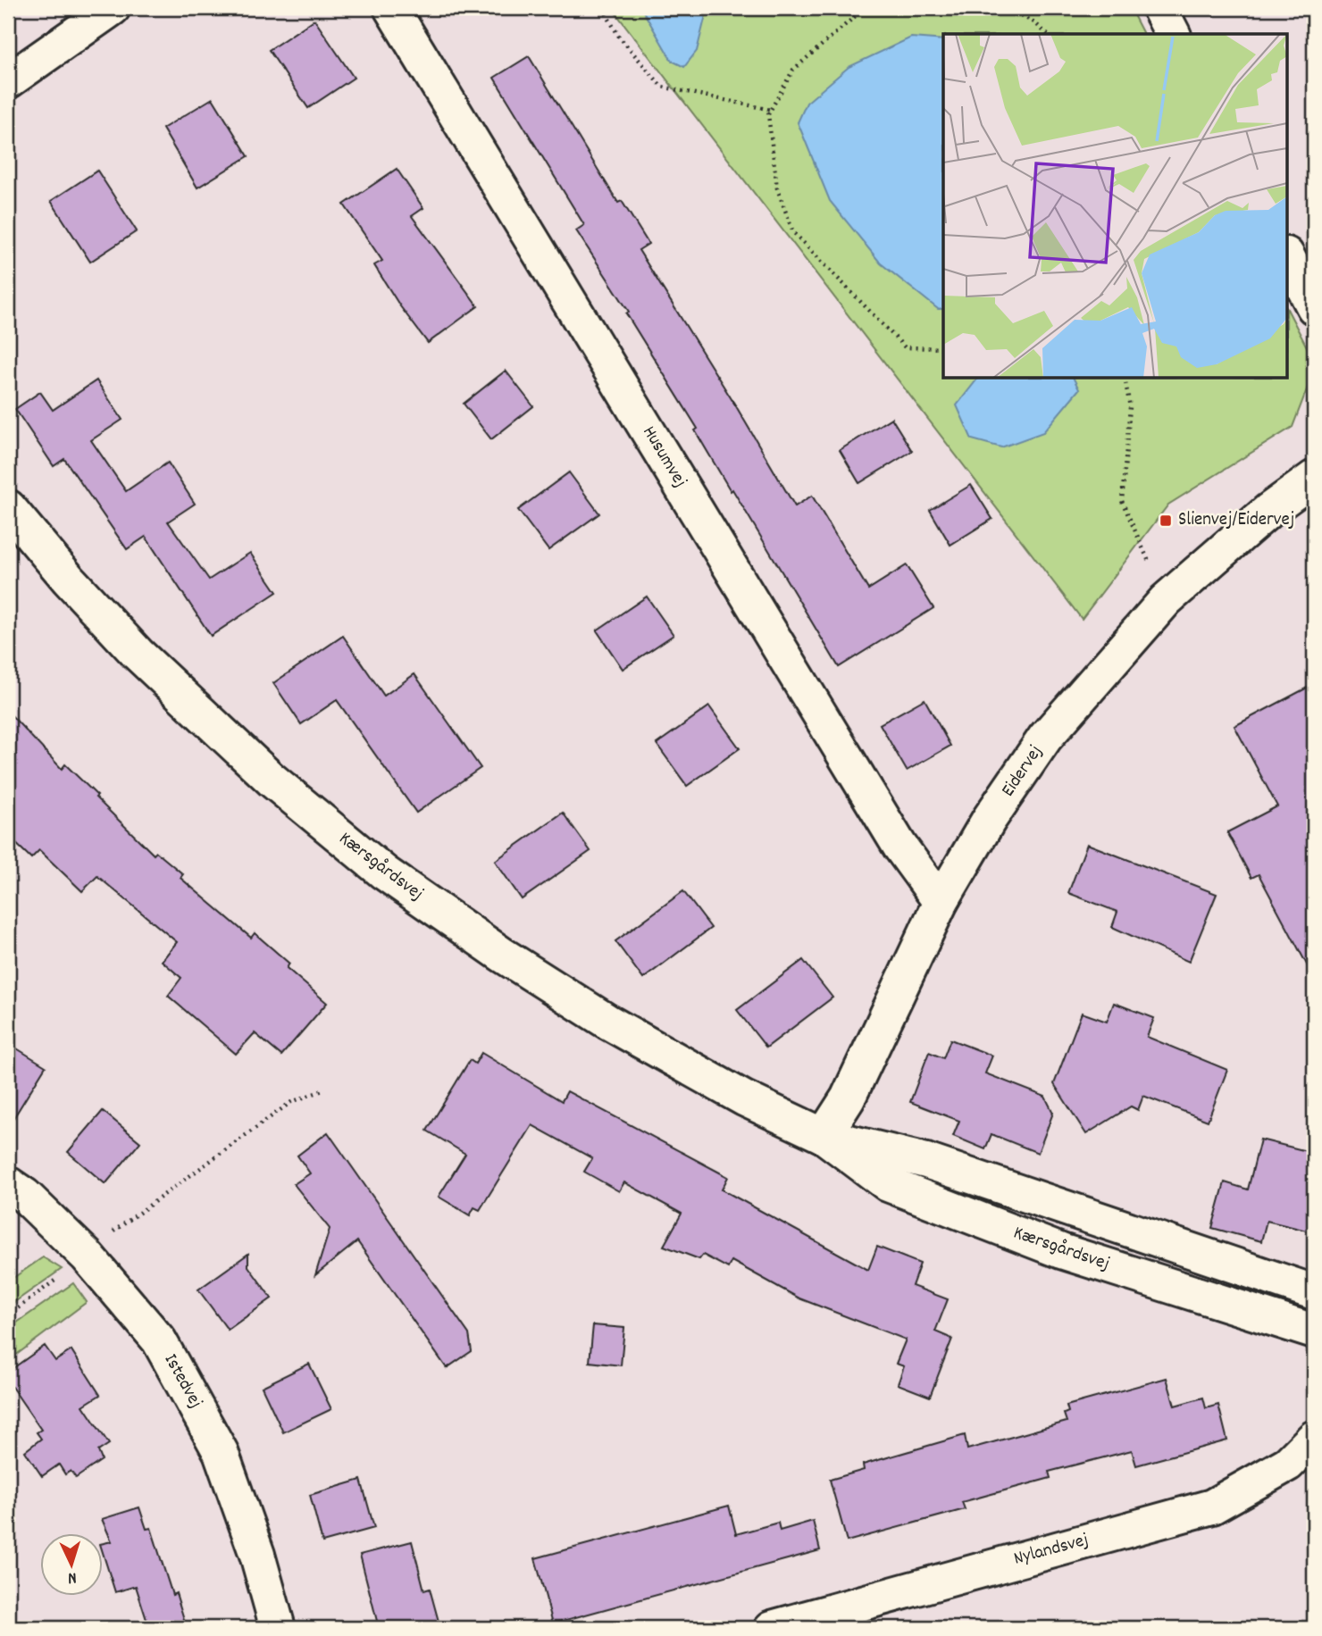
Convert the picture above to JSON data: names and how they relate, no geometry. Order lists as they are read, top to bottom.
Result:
{
  "streets": {
    "street": [
      "Husumvej",
      "Eidervej",
      "Kærsgårdsvej",
      "Istedvej",
      "Nylandsvej"
    ]
  },
  "crossings": [
    ["Husumvej", "Eidervej"],
    ["Eidervej", "Kærsgårdsvej"]
  ],
  "places": {
    "transit": ["Slienvej/Eidervej"]
  },
  "north": "bottom"
}
